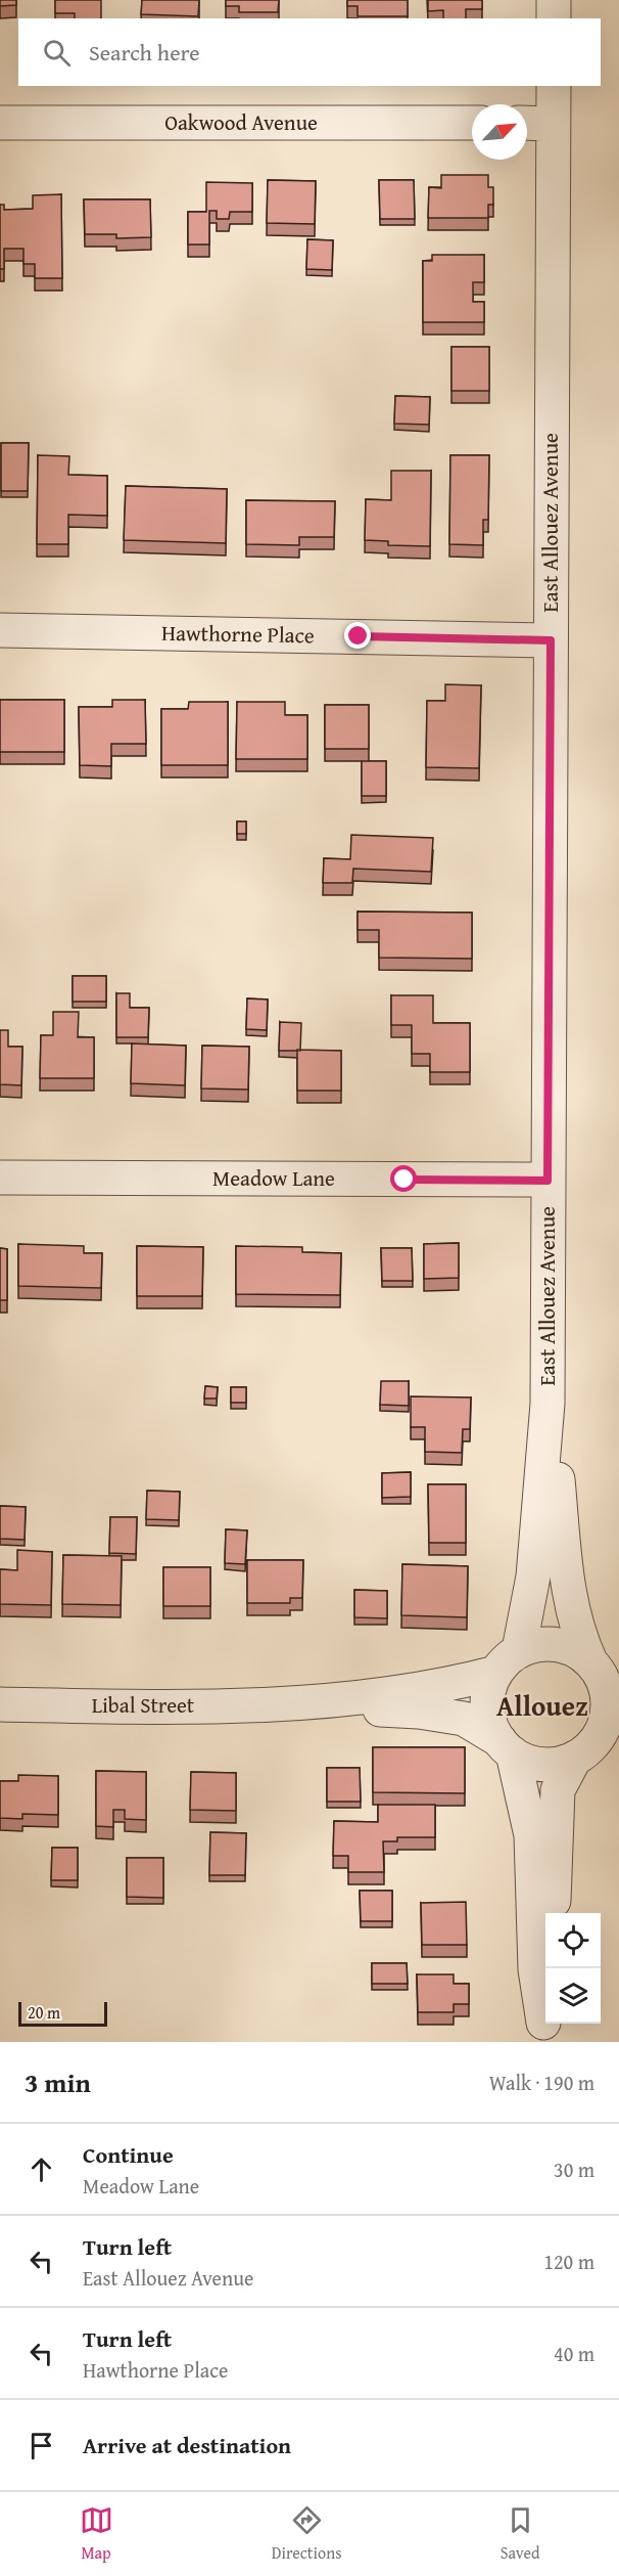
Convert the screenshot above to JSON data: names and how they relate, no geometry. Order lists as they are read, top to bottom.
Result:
{
  "streets": {
    "street": [
      "Oakwood Avenue",
      "East Allouez Avenue",
      "Hawthorne Place",
      "Meadow Lane",
      "Libal Street"
    ]
  },
  "crossings": [
    ["East Allouez Avenue", "Hawthorne Place"],
    ["East Allouez Avenue", "Meadow Lane"],
    ["East Allouez Avenue", "Libal Street"]
  ],
  "districts": ["Allouez"],
  "scale_bar": "20 m",
  "north": "top right",
  "page": {
    "search": "Search here",
    "scale": "20 m",
    "heading": ["3 min", "Walk · 190 m"],
    "list": [
      ["Continue", "Meadow Lane", "30 m"],
      ["Turn left", "East Allouez Avenue", "120 m"],
      ["Turn left", "Hawthorne Place", "40 m"],
      "Arrive at destination"
    ],
    "nav": ["Map", "Directions", "Saved"]
  }
}
